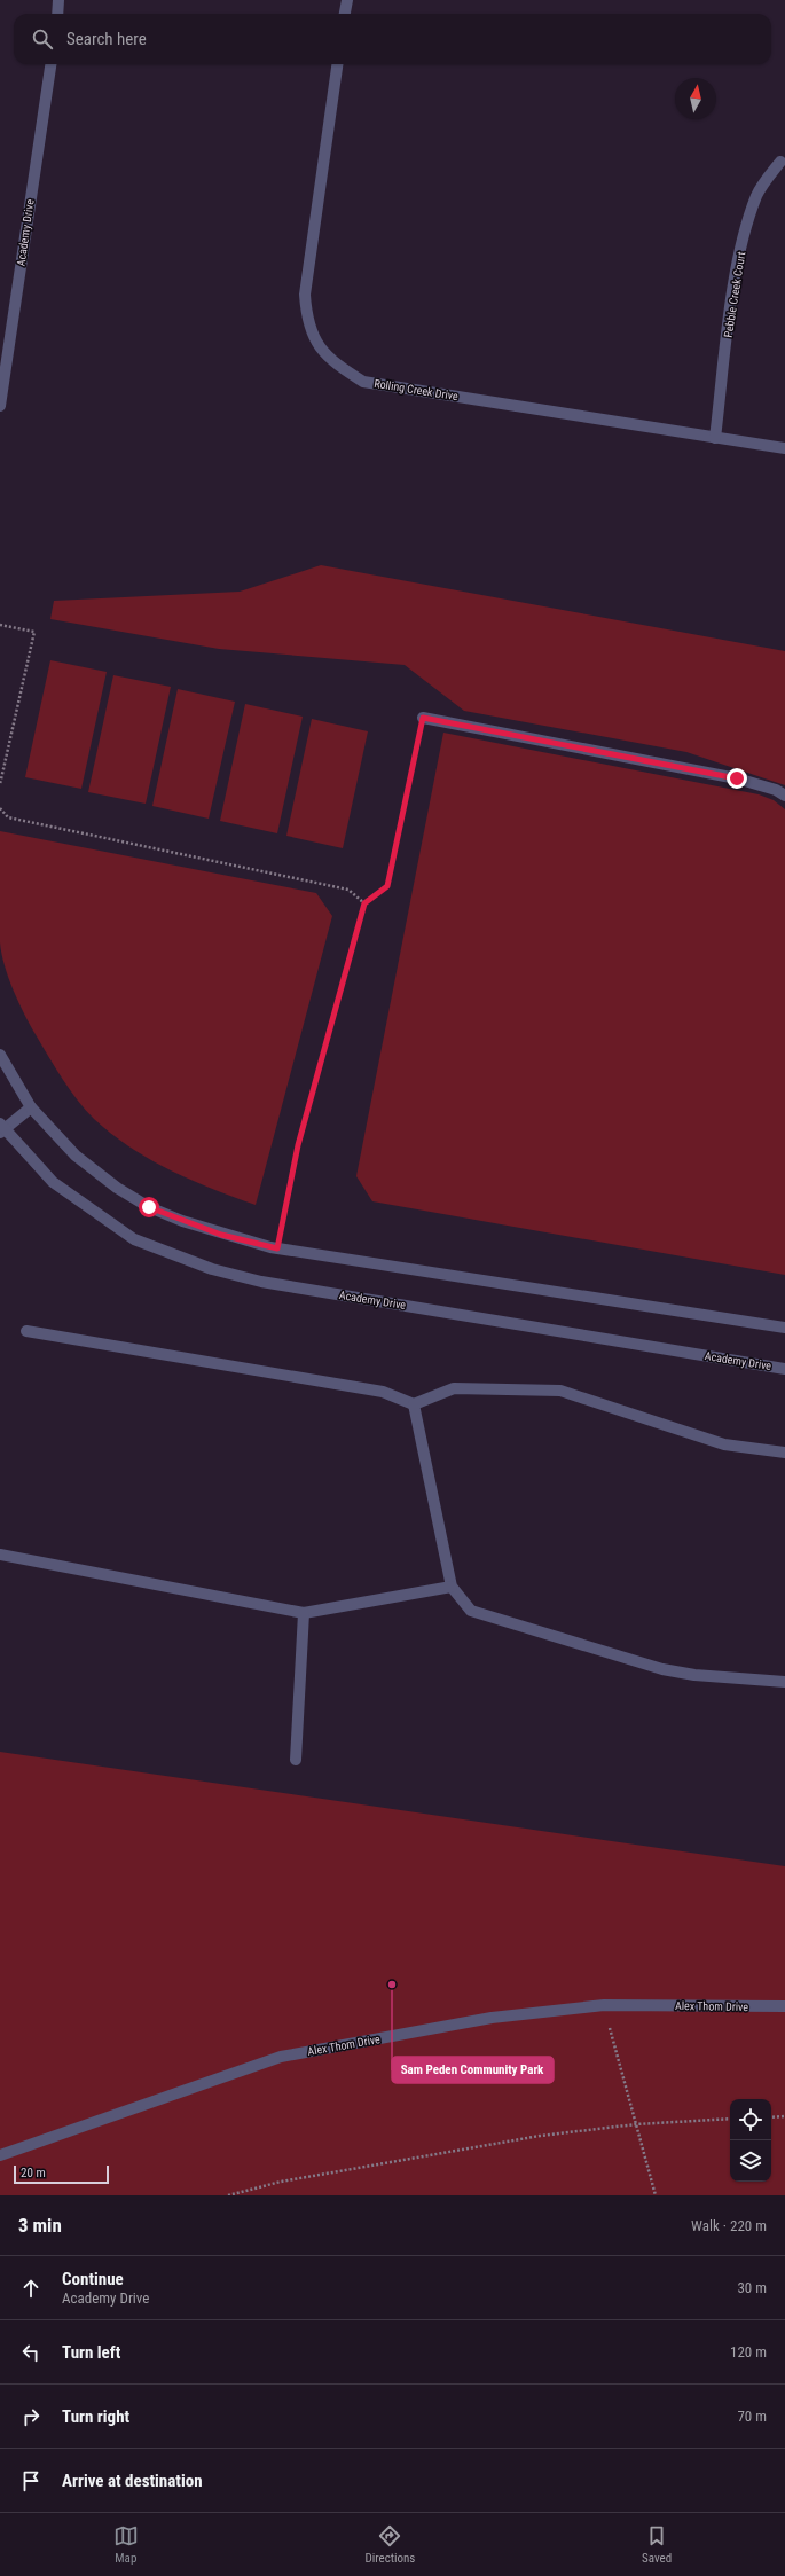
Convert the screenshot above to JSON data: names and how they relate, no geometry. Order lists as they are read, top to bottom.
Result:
{
  "streets": {
    "street": [
      "Academy Drive",
      "Pebble Creek Court",
      "Rolling Creek Drive",
      "Alex Thom Drive"
    ]
  },
  "crossings": [
    ["Pebble Creek Court", "Rolling Creek Drive"]
  ],
  "places": ["Sam Peden Community Park"],
  "scale_bar": "20 m",
  "north": "top",
  "page": {
    "search": "Search here",
    "scale": "20 m",
    "heading": ["3 min", "Walk · 220 m"],
    "list": [
      ["Continue", "Academy Drive", "30 m"],
      ["Turn left", "120 m"],
      ["Turn right", "70 m"],
      "Arrive at destination"
    ],
    "nav": ["Map", "Directions", "Saved"]
  }
}
